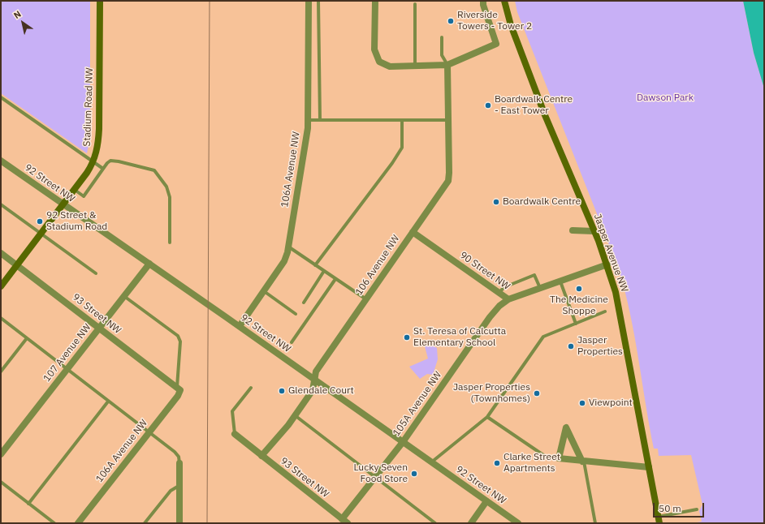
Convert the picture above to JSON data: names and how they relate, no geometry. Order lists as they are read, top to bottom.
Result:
{
  "streets": {
    "main road": ["Stadium Road NW", "Jasper Avenue NW"],
    "street": [
      "106A Avenue NW",
      "92 Street NW",
      "106 Avenue NW",
      "90 Street NW",
      "93 Street NW",
      "107 Avenue NW",
      "105A Avenue NW"
    ]
  },
  "crossings": [
    ["Stadium Road NW", "92 Street NW"],
    ["Stadium Road NW", "93 Street NW"],
    ["106A Avenue NW", "92 Street NW"],
    ["106A Avenue NW", "93 Street NW"],
    ["92 Street NW", "106 Avenue NW"],
    ["92 Street NW", "107 Avenue NW"],
    ["92 Street NW", "105A Avenue NW"],
    ["Jasper Avenue NW", "90 Street NW"],
    ["106 Avenue NW", "90 Street NW"],
    ["106 Avenue NW", "93 Street NW"],
    ["90 Street NW", "105A Avenue NW"],
    ["93 Street NW", "107 Avenue NW"],
    ["93 Street NW", "105A Avenue NW"]
  ],
  "parks": ["Dawson Park"],
  "places": [
    "Riverside Towers - Tower 2",
    "Boardwalk Centre - East Tower",
    "Boardwalk Centre",
    "92 Street & Stadium Road",
    "The Medicine Shoppe",
    "St. Teresa of Calcutta Elementary School",
    "Jasper Properties",
    "Glendale Court",
    "Jasper Properties (Townhomes)",
    "Viewpoint",
    "Clarke Street Apartments",
    "Lucky Seven Food Store"
  ],
  "scale_bar": "50 m",
  "north": "top left"
}
